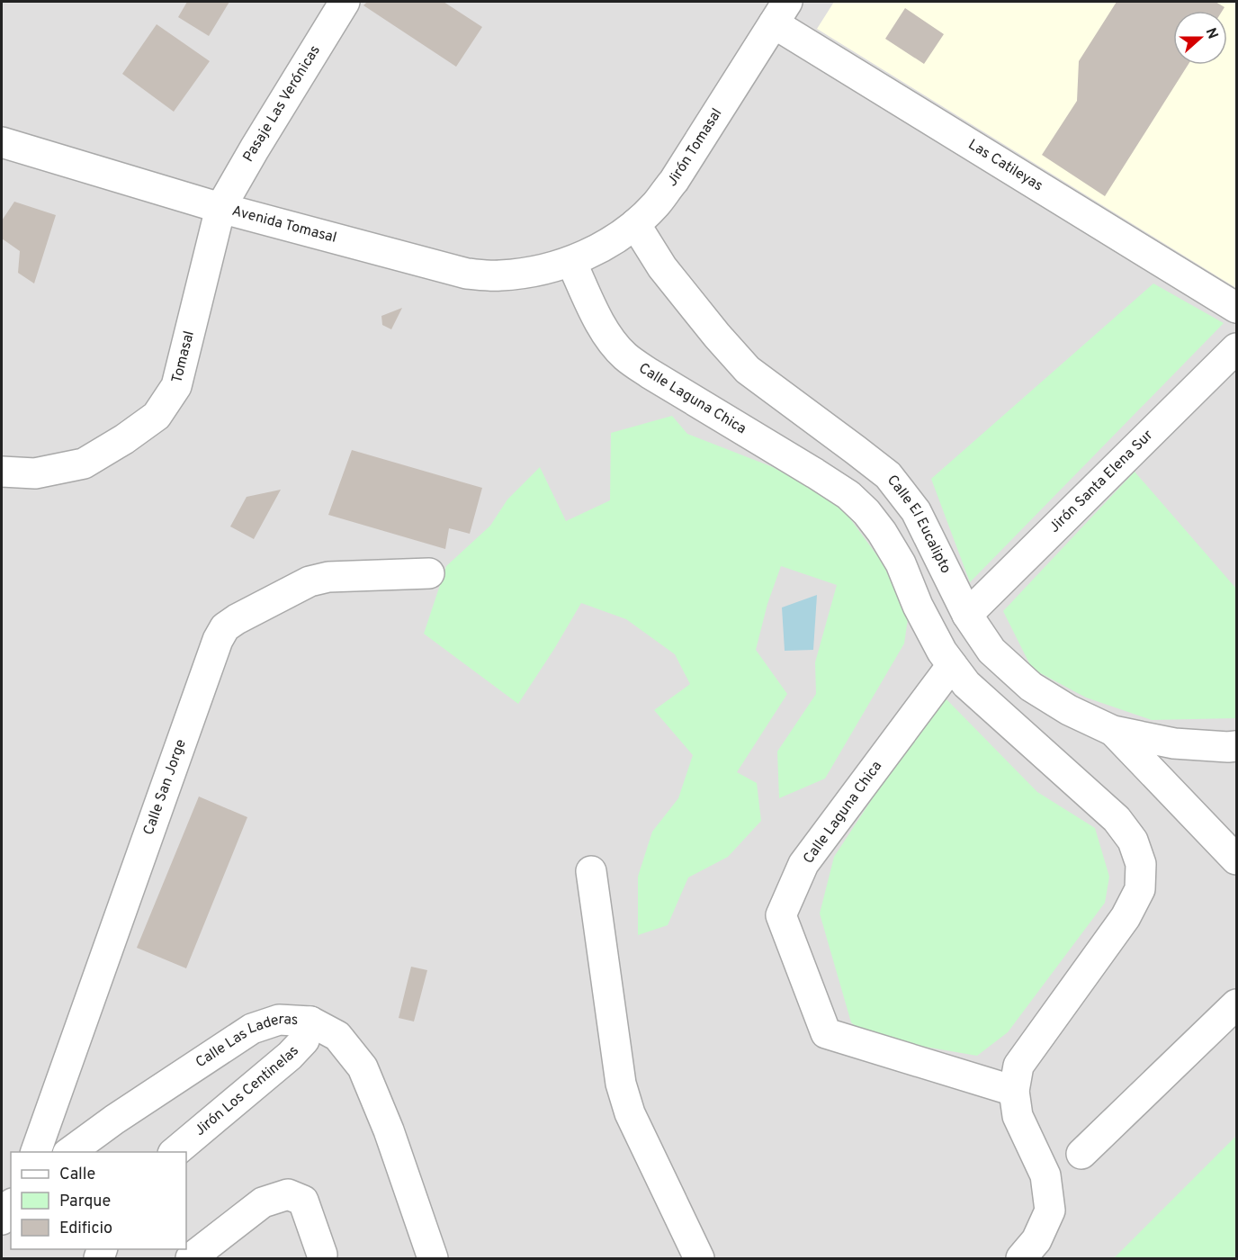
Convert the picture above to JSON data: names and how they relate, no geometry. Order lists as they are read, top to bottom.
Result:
{
  "streets": {
    "street": [
      "Pasaje Las Verónicas",
      "Jirón Tomasal",
      "Las Catileyas",
      "Avenida Tomasal",
      "Tomasal",
      "Calle Laguna Chica",
      "Jirón Santa Elena Sur",
      "Calle El Eucalipto",
      "Calle San Jorge",
      "Calle Las Laderas",
      "Jirón Los Centinelas"
    ]
  },
  "crossings": [
    ["Pasaje Las Verónicas", "Avenida Tomasal"],
    ["Pasaje Las Verónicas", "Tomasal"],
    ["Jirón Tomasal", "Las Catileyas"],
    ["Jirón Tomasal", "Avenida Tomasal"],
    ["Jirón Tomasal", "Calle Laguna Chica"],
    ["Jirón Tomasal", "Calle El Eucalipto"],
    ["Avenida Tomasal", "Tomasal"],
    ["Avenida Tomasal", "Calle Laguna Chica"],
    ["Jirón Santa Elena Sur", "Calle El Eucalipto"],
    ["Calle Las Laderas", "Jirón Los Centinelas"]
  ],
  "legend": ["Calle", "Parque", "Edificio"],
  "north": "right"
}
